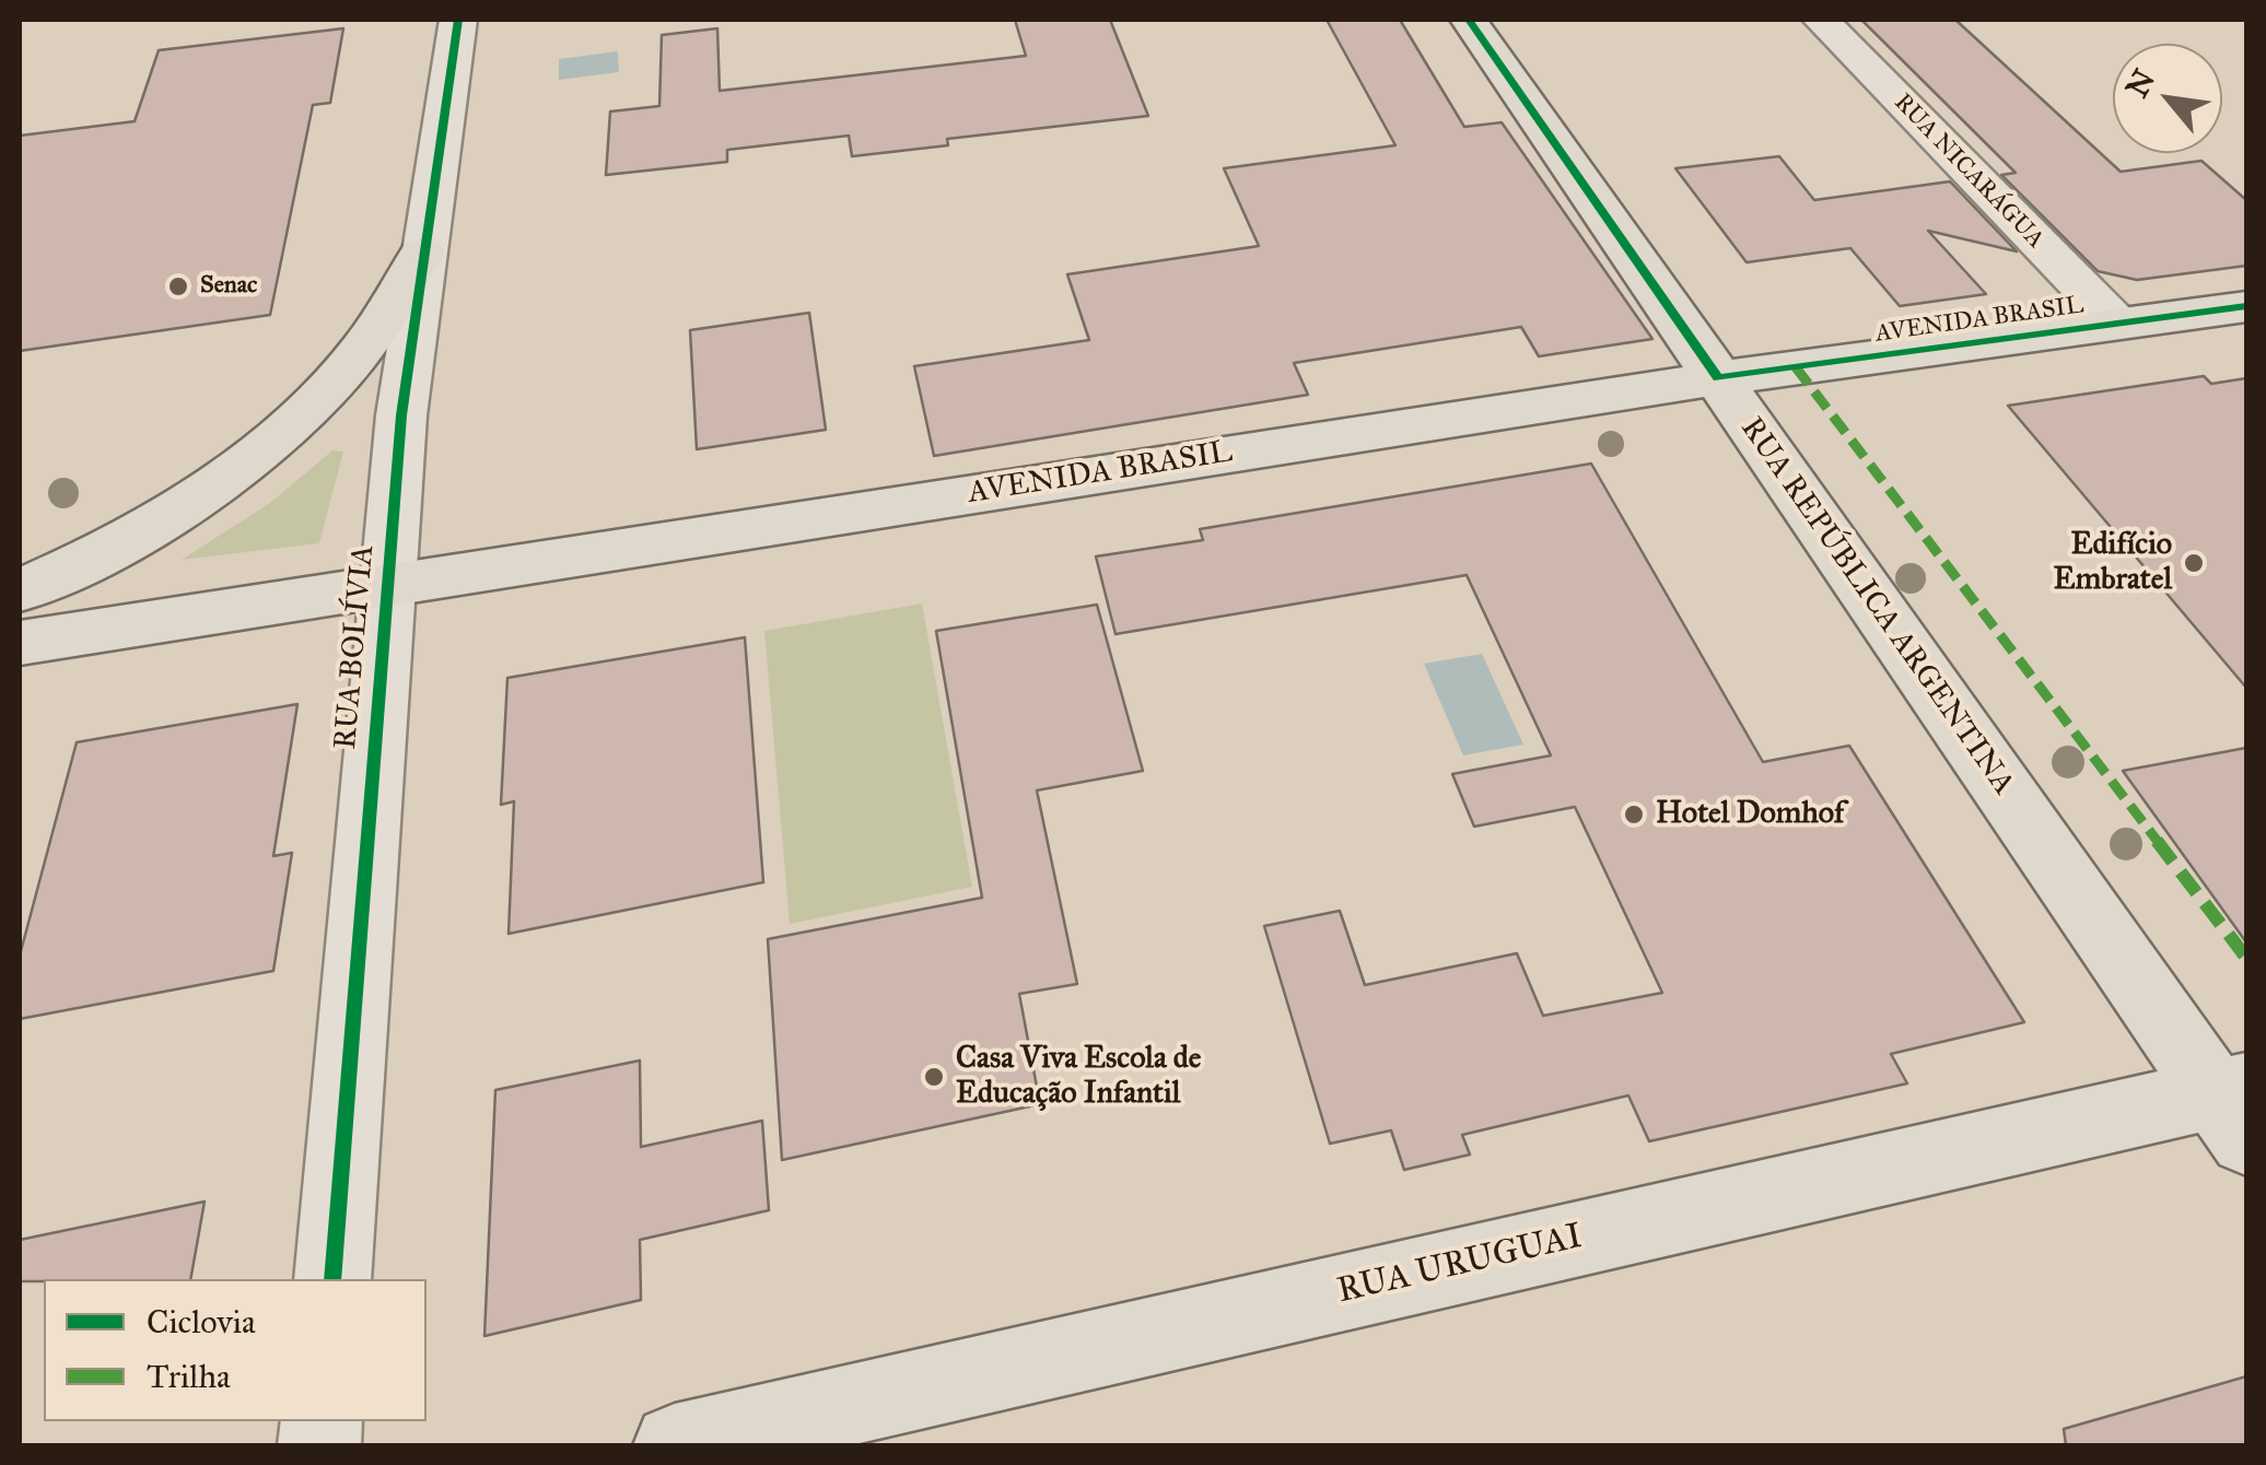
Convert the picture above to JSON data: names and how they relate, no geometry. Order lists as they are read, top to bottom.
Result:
{
  "streets": {
    "main road": ["AVENIDA BRASIL", "RUA REPÚBLICA ARGENTINA", "RUA URUGUAI"],
    "street": ["RUA NICARÁGUA", "RUA BOLÍVIA"]
  },
  "crossings": [
    ["RUA NICARÁGUA", "AVENIDA BRASIL"],
    ["AVENIDA BRASIL", "RUA REPÚBLICA ARGENTINA"],
    ["AVENIDA BRASIL", "RUA BOLÍVIA"],
    ["RUA REPÚBLICA ARGENTINA", "RUA URUGUAI"]
  ],
  "places": [
    "Senac",
    "Edifício Embratel",
    "Hotel Domhof",
    "Casa Viva Escola de Educação Infantil"
  ],
  "legend": ["Ciclovia", "Trilha"],
  "north": "top left"
}
